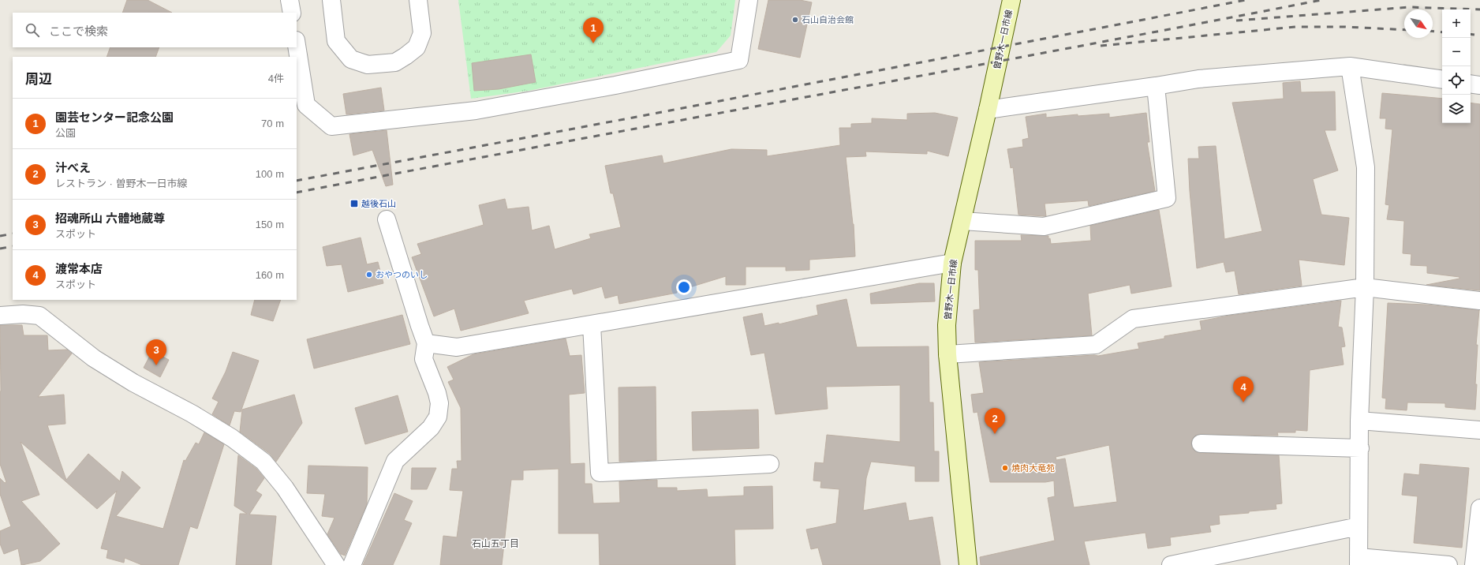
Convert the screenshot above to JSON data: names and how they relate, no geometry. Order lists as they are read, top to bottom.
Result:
{
  "streets": {
    "main road": ["曽野木一日市線"]
  },
  "districts": ["石山五丁目"],
  "places": {
    "other": ["石山自治会館", "おやつのいし", "焼肉大竜苑"],
    "transit": ["越後石山"]
  },
  "north": "bottom right",
  "page": {
    "map_buttons": ["+", "−"],
    "search": "ここで検索",
    "pins": [
      "1",
      "3",
      "4",
      "2"
    ],
    "heading": ["周辺", "4件"],
    "list": [
      {
        "mark": "1",
        "name": "園芸センター記念公園",
        "note": "公園",
        "value": "70 m"
      },
      {
        "mark": "2",
        "name": "汁べえ",
        "note": "レストラン · 曽野木一日市線",
        "value": "100 m"
      },
      {
        "mark": "3",
        "name": "招魂所山 六體地蔵尊",
        "note": "スポット",
        "value": "150 m"
      },
      {
        "mark": "4",
        "name": "渡常本店",
        "note": "スポット",
        "value": "160 m"
      }
    ]
  }
}
